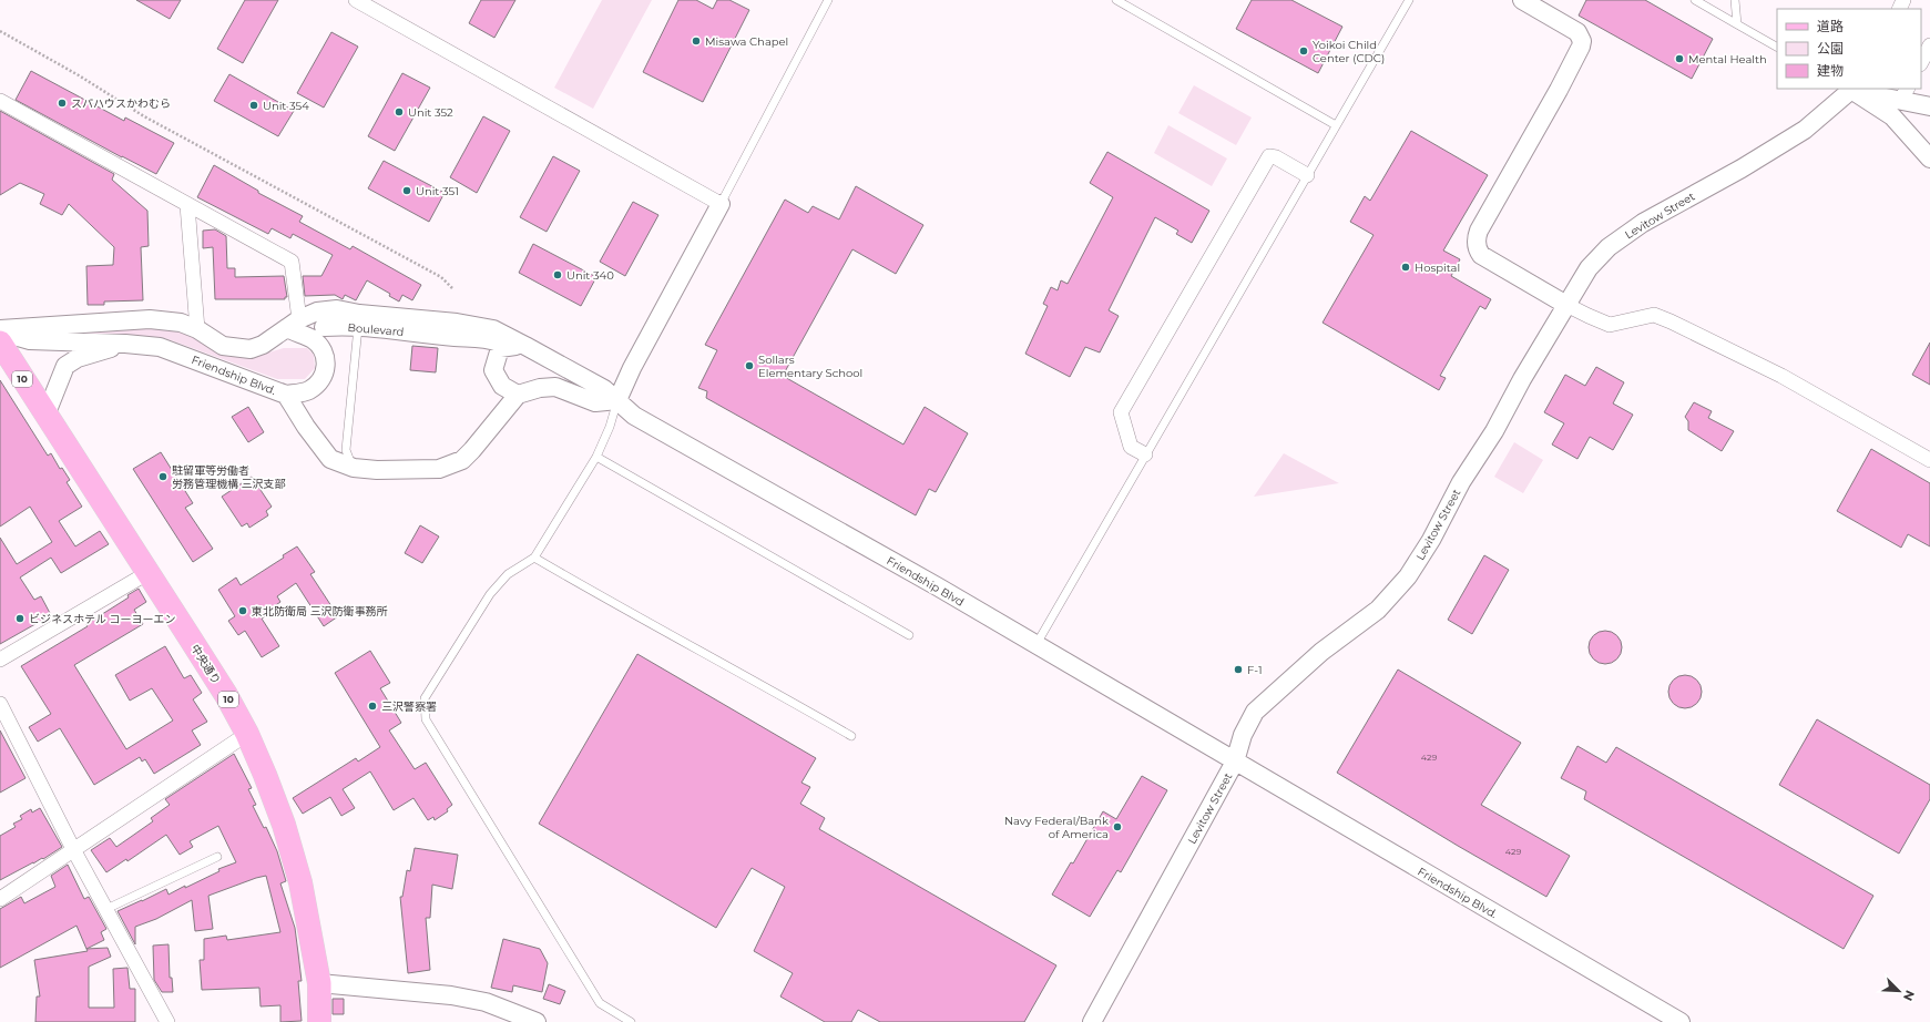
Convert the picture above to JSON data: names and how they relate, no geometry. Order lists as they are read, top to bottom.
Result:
{
  "streets": {
    "main road": ["10", "中央通り"],
    "street": [
      "Levitow Street",
      "Boulevard",
      "Friendship Blvd.",
      "Friendship Blvd"
    ]
  },
  "crossings": [
    ["Levitow Street", "Friendship Blvd."],
    ["Levitow Street", "Friendship Blvd"],
    ["Boulevard", "Friendship Blvd."],
    ["Boulevard", "Friendship Blvd"],
    ["Friendship Blvd.", "Friendship Blvd"],
    ["Friendship Blvd.", "中央通り"]
  ],
  "places": [
    "Misawa Chapel",
    "Yoikoi Child Center (CDC)",
    "Mental Health",
    "スパハウスかわむら",
    "Unit 354",
    "Unit 352",
    "Unit 351",
    "Hospital",
    "Unit 340",
    "Sollars Elementary School",
    "駐留軍等労働者 労務管理機構 三沢支部",
    "東北防衛局 三沢防衛事務所",
    "ビジネスホテル コーヨーエン",
    "F-1",
    "三沢警察署",
    "Navy Federal/Bank of America"
  ],
  "house_numbers": ["429", "429"],
  "legend": ["道路", "公園", "建物"],
  "north": "bottom right"
}
